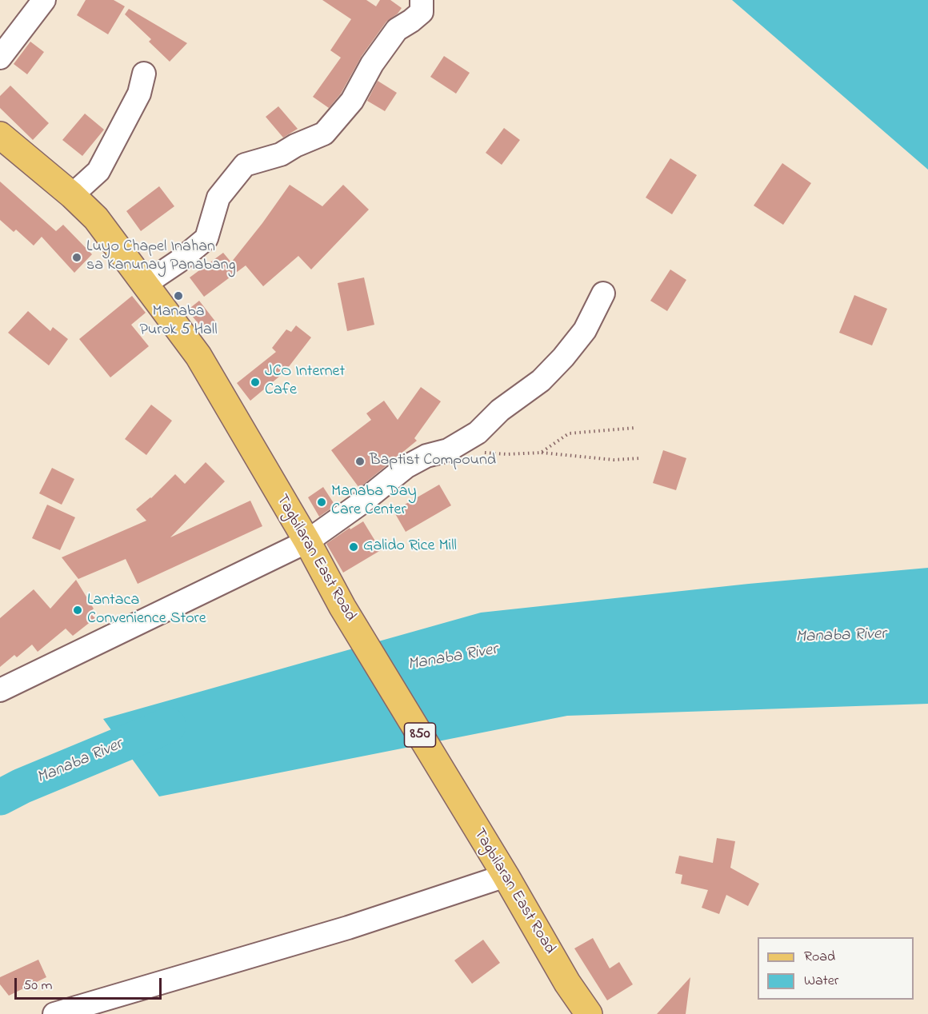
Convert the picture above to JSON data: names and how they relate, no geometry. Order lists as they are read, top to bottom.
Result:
{
  "streets": {
    "main road": ["Tagbilaran East Road", "850"]
  },
  "water": ["Manaba River"],
  "places": [
    "Luyo Chapel Inahan sa Kanunay Panabang",
    "Manaba Purok 5 Hall",
    "JCO Internet Cafe",
    "Baptist Compound",
    "Manaba Day Care Center",
    "Galido Rice Mill",
    "Lantaca Convenience Store"
  ],
  "legend": ["Road", "Water"],
  "scale_bar": "50 m"
}
